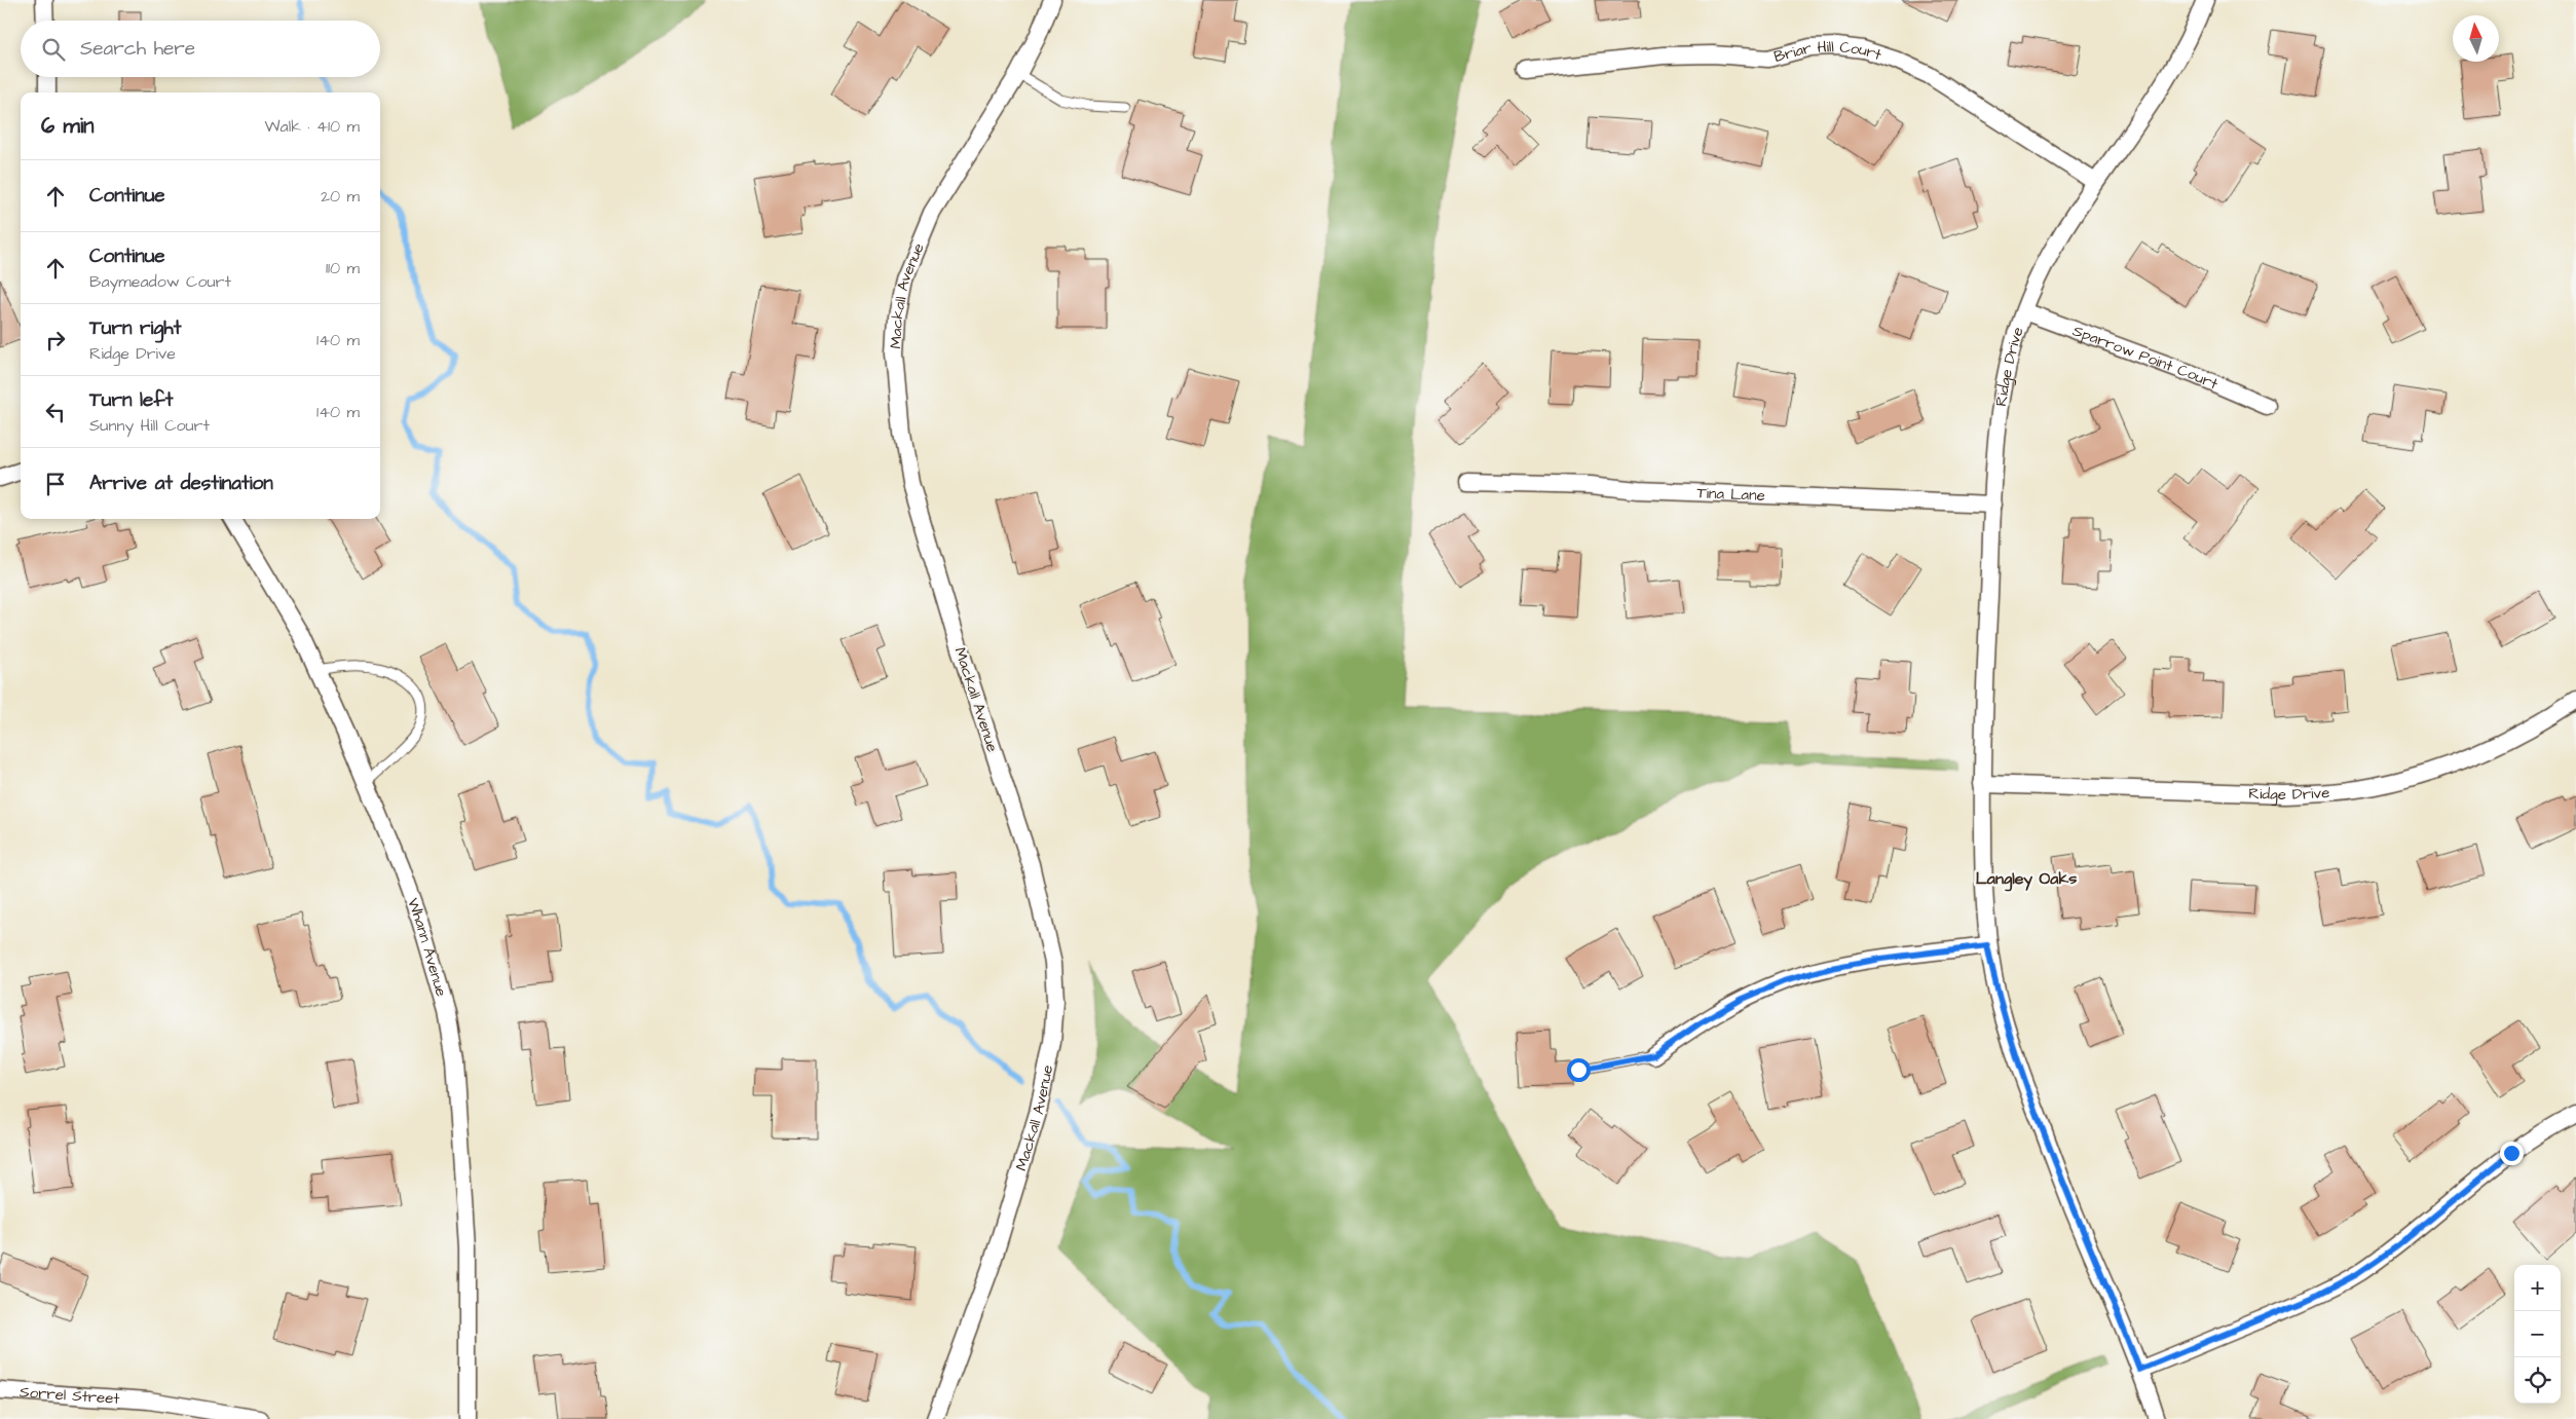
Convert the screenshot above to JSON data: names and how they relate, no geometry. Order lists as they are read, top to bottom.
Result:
{
  "streets": {
    "street": [
      "Briar Hill Court",
      "Mackall Avenue",
      "Sparrow Point Court",
      "Ridge Drive",
      "Tina Lane",
      "Whann Avenue",
      "Sorrel Street"
    ]
  },
  "crossings": [
    ["Briar Hill Court", "Ridge Drive"],
    ["Sparrow Point Court", "Ridge Drive"],
    ["Ridge Drive", "Tina Lane"]
  ],
  "districts": ["Langley Oaks"],
  "north": "top",
  "page": {
    "search": "Search here",
    "heading": ["6 min", "Walk · 410 m"],
    "list": [
      ["Continue", "20 m"],
      ["Continue", "Baymeadow Court", "110 m"],
      ["Turn right", "Ridge Drive", "140 m"],
      ["Turn left", "Sunny Hill Court", "140 m"],
      "Arrive at destination"
    ],
    "map_buttons": ["+", "−"]
  }
}
